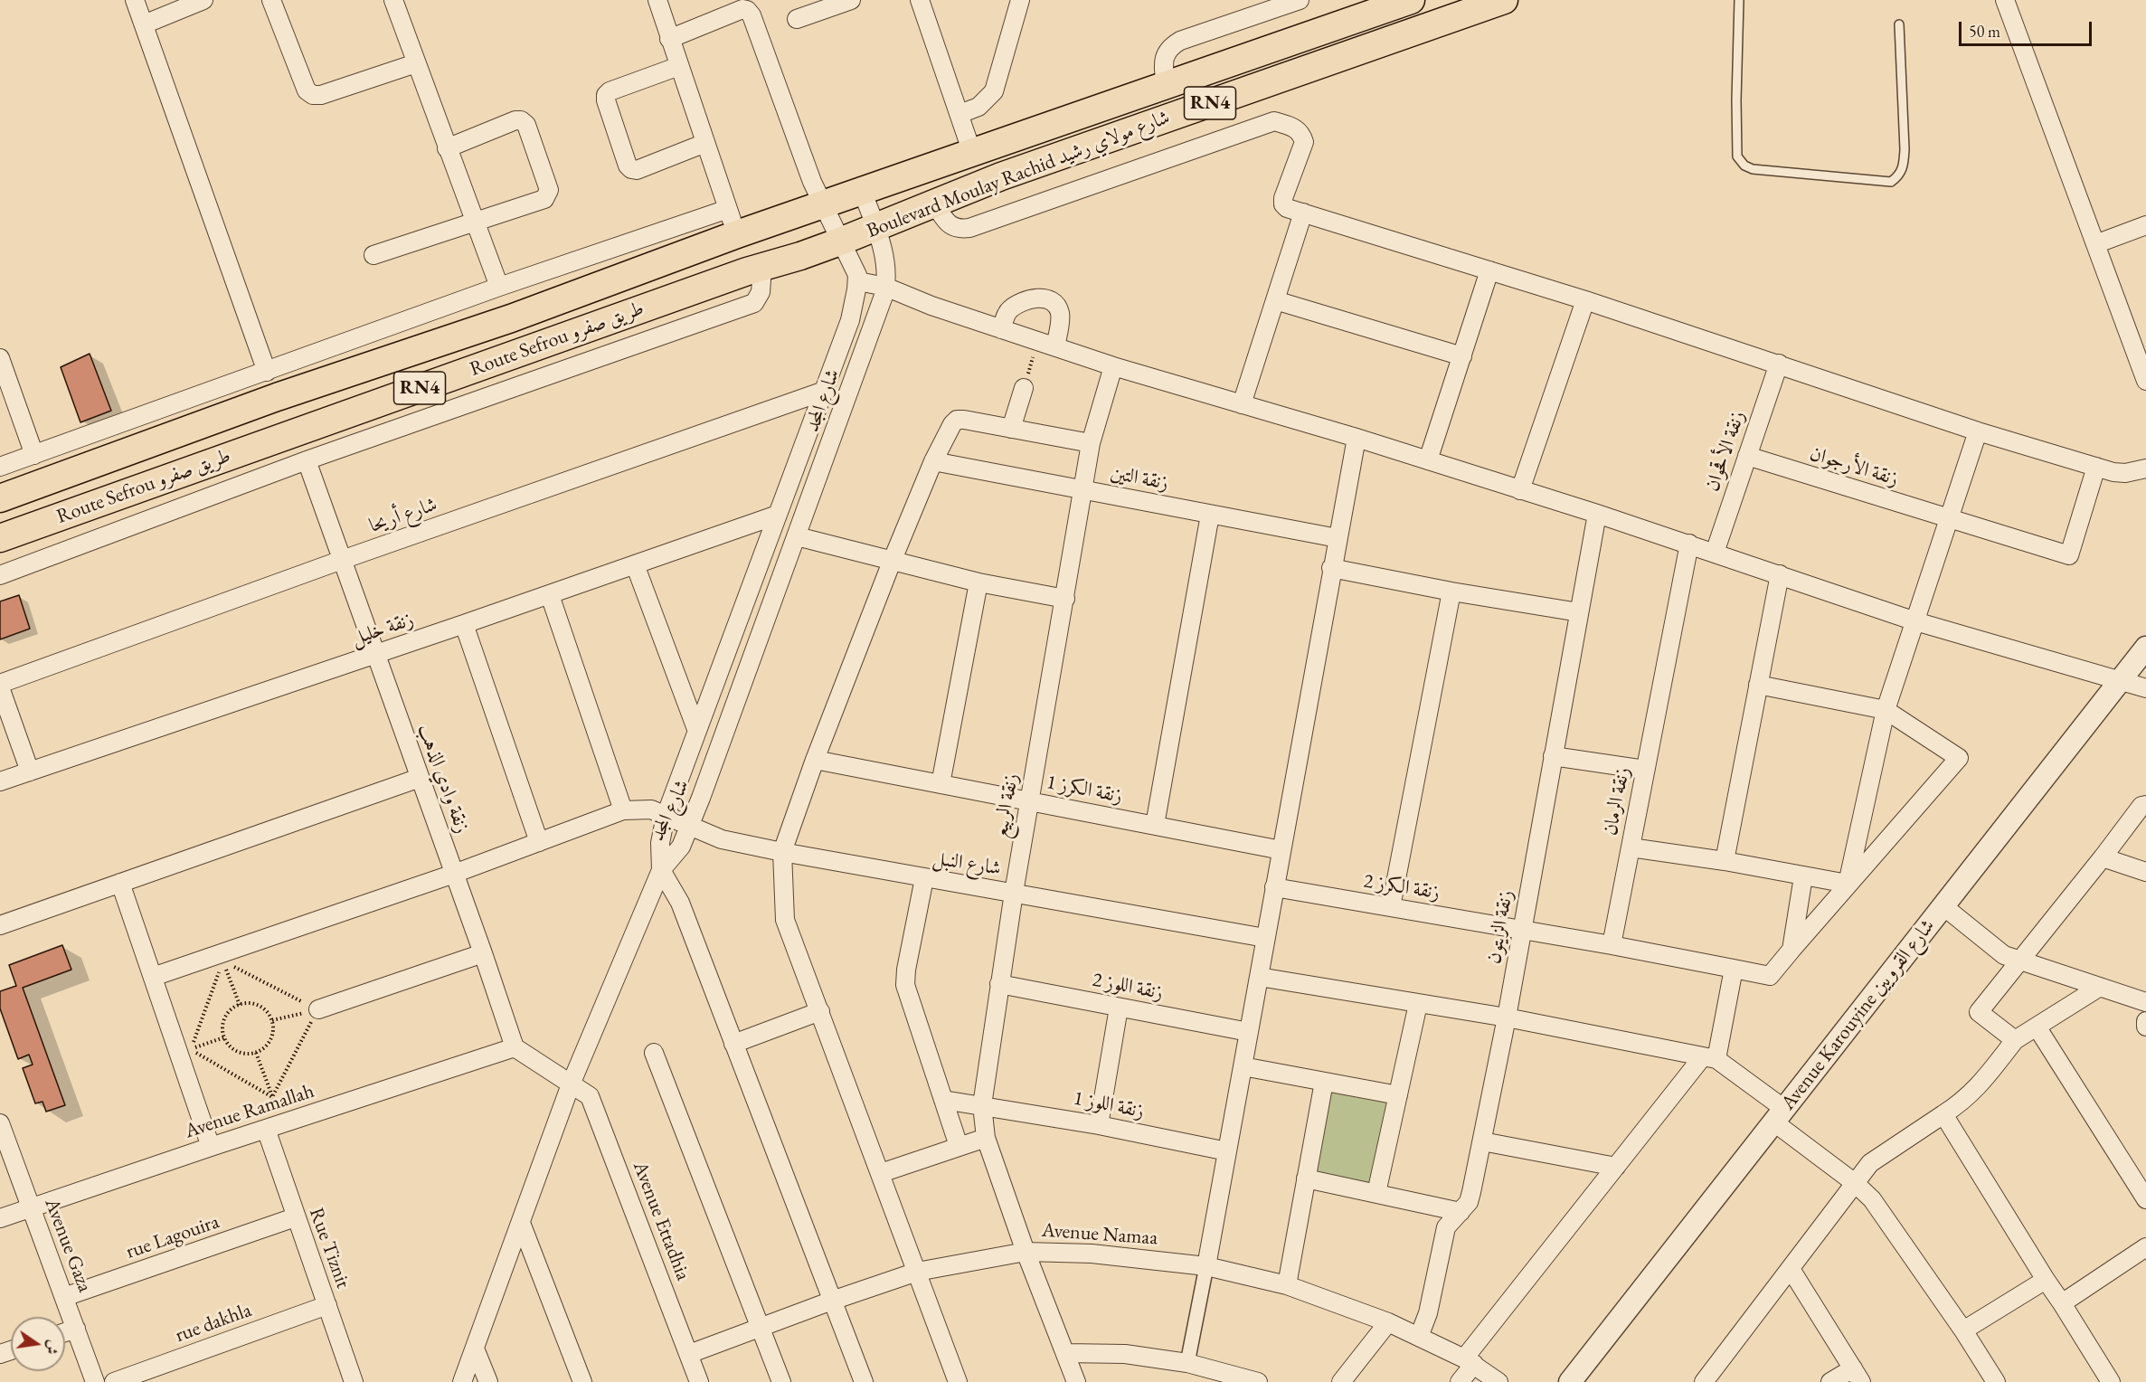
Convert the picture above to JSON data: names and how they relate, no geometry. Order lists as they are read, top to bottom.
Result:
{
  "streets": {
    "main road": ["RN4", "Boulevard Moulay Rachid شارع مولاي رشيد", "Route Sefrou طريق صفرو"],
    "street": [
      "شارع المجد",
      "زنقة الأقحوان",
      "زنقة الأرجوان",
      "زنقة التين",
      "شارع أريحا",
      "زنقة خليل",
      "زنقة وادي الذهب",
      "زنقة الكرز 1",
      "زنقة الرمان",
      "زنقة الربيع",
      "شارع النبل",
      "زنقة الكرز 2",
      "زنقة الزيتون",
      "زنقة اللوز 2",
      "Avenue Karouyine شارع القرويين",
      "زنقة اللوز 1",
      "Avenue Ramallah",
      "Avenue Ettadhia",
      "Avenue Namaa",
      "rue Lagouira",
      "Avenue Gaza",
      "Rue Tiznit",
      "rue dakhla"
    ]
  },
  "crossings": [
    ["Boulevard Moulay Rachid شارع مولاي رشيد", "Route Sefrou طريق صفرو"],
    ["Boulevard Moulay Rachid شارع مولاي رشيد", "شارع المجد"],
    ["شارع المجد", "شارع أريحا"],
    ["شارع المجد", "زنقة خليل"],
    ["شارع المجد", "شارع النبل"],
    ["زنقة الأقحوان", "زنقة الأرجوان"],
    ["زنقة التين", "زنقة الربيع"],
    ["شارع أريحا", "زنقة وادي الذهب"],
    ["زنقة خليل", "زنقة وادي الذهب"],
    ["زنقة وادي الذهب", "شارع النبل"],
    ["زنقة وادي الذهب", "Avenue Ramallah"],
    ["زنقة الكرز 1", "زنقة الربيع"],
    ["زنقة الرمان", "زنقة الكرز 2"],
    ["زنقة الربيع", "شارع النبل"],
    ["زنقة الربيع", "زنقة اللوز 2"],
    ["زنقة الربيع", "زنقة اللوز 1"],
    ["زنقة الربيع", "Avenue Namaa"],
    ["زنقة الكرز 2", "زنقة الزيتون"],
    ["زنقة الزيتون", "Avenue Namaa"],
    ["Avenue Ramallah", "Avenue Gaza"],
    ["Avenue Ramallah", "Rue Tiznit"],
    ["Avenue Ettadhia", "Avenue Namaa"],
    ["rue Lagouira", "Avenue Gaza"],
    ["rue Lagouira", "Rue Tiznit"],
    ["Rue Tiznit", "rue dakhla"]
  ],
  "scale_bar": "50 m",
  "north": "right"
}
